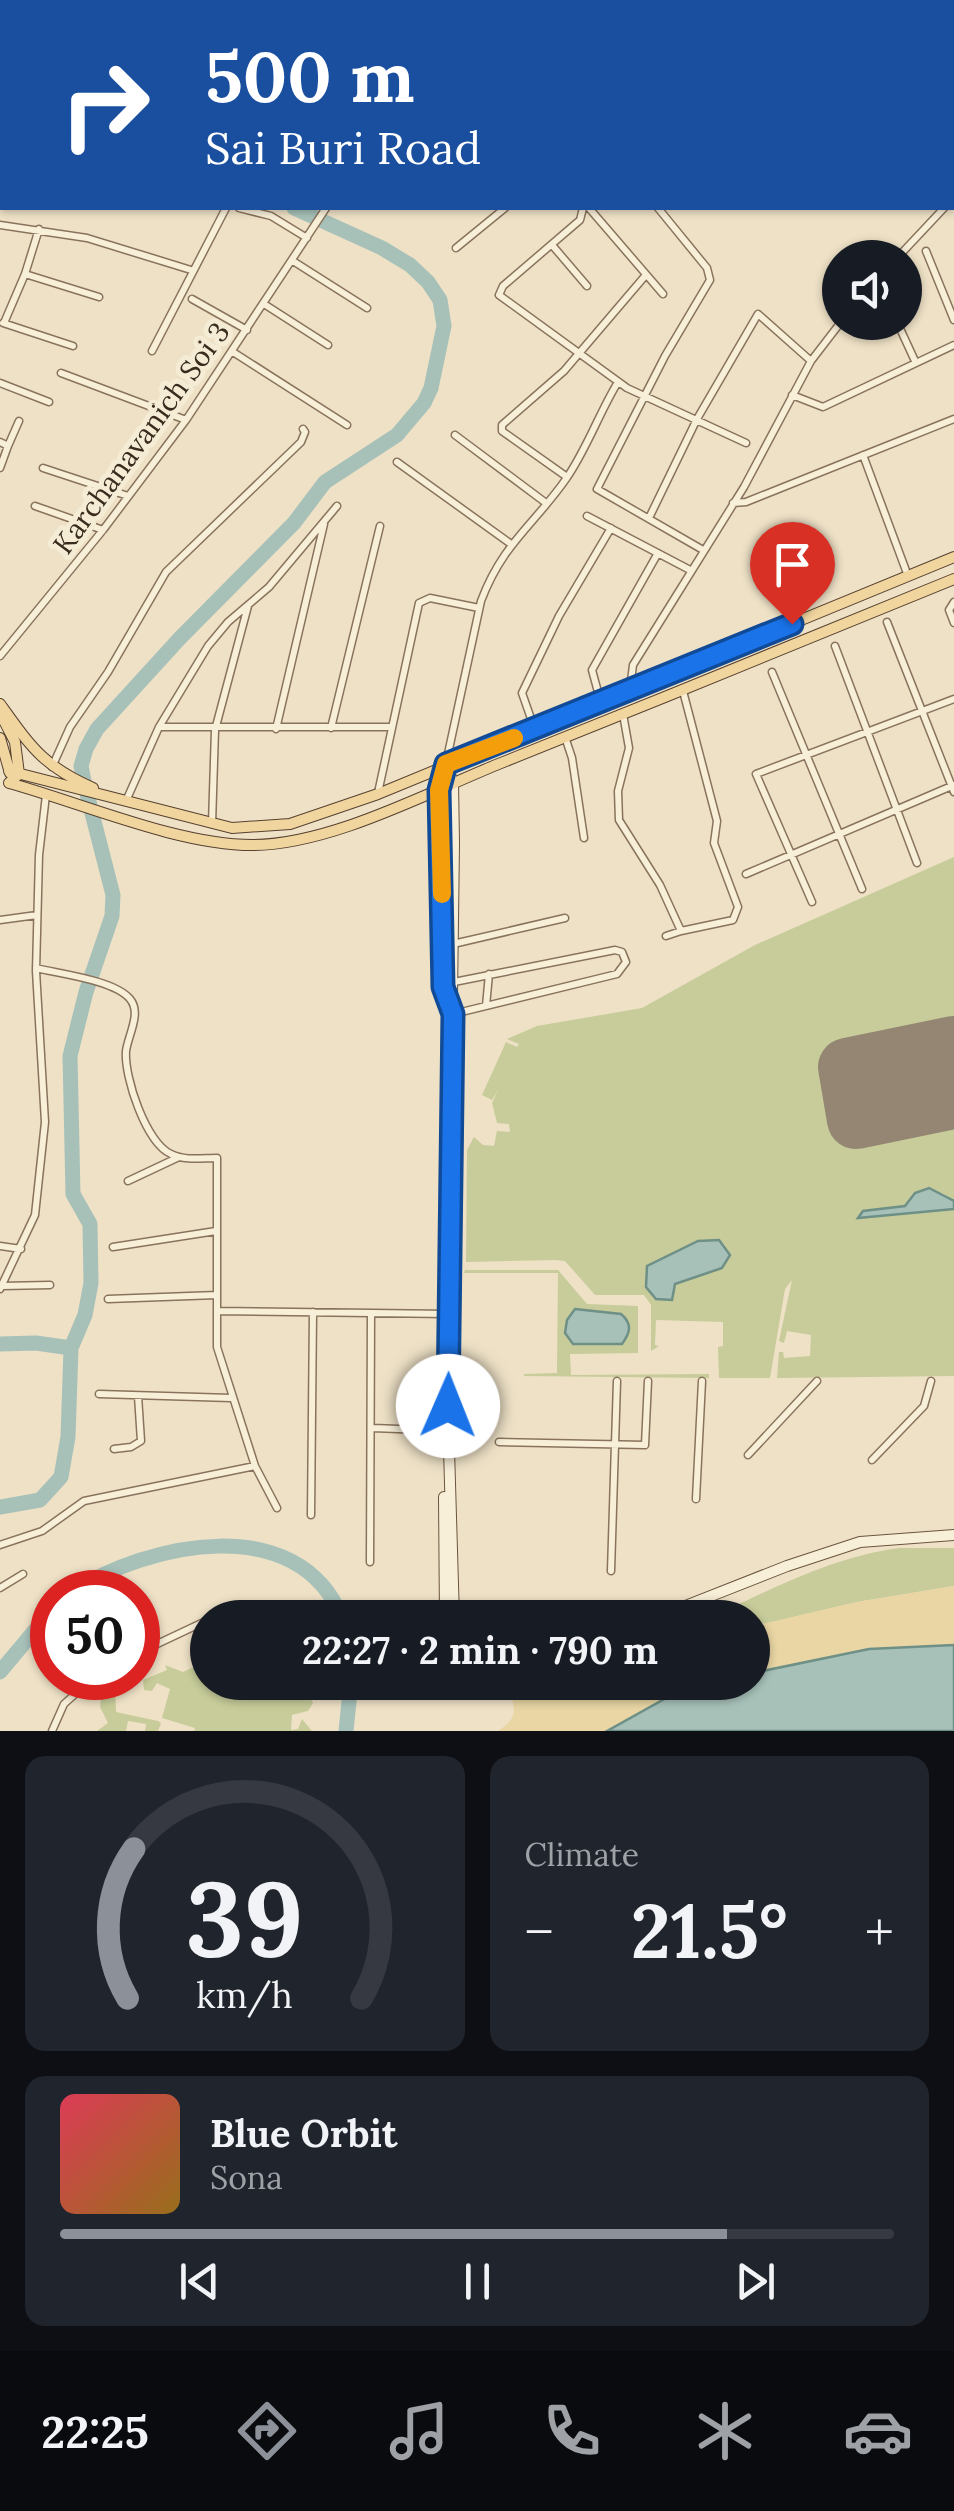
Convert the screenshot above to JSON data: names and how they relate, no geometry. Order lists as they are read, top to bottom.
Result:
{
  "streets": {
    "street": ["Karchanavanich Soi 3"]
  },
  "page": {
    "turn": ["500 m", "Sai Buri Road"],
    "limit": "50",
    "trip": "22:27 · 2 min · 790 m",
    "tile": "Climate",
    "heat": ["−", "21.5°", "+"],
    "song": ["Blue Orbit", "Sona"],
    "tabs": "22:25",
    "gauge": ["39", "km/h"]
  }
}
